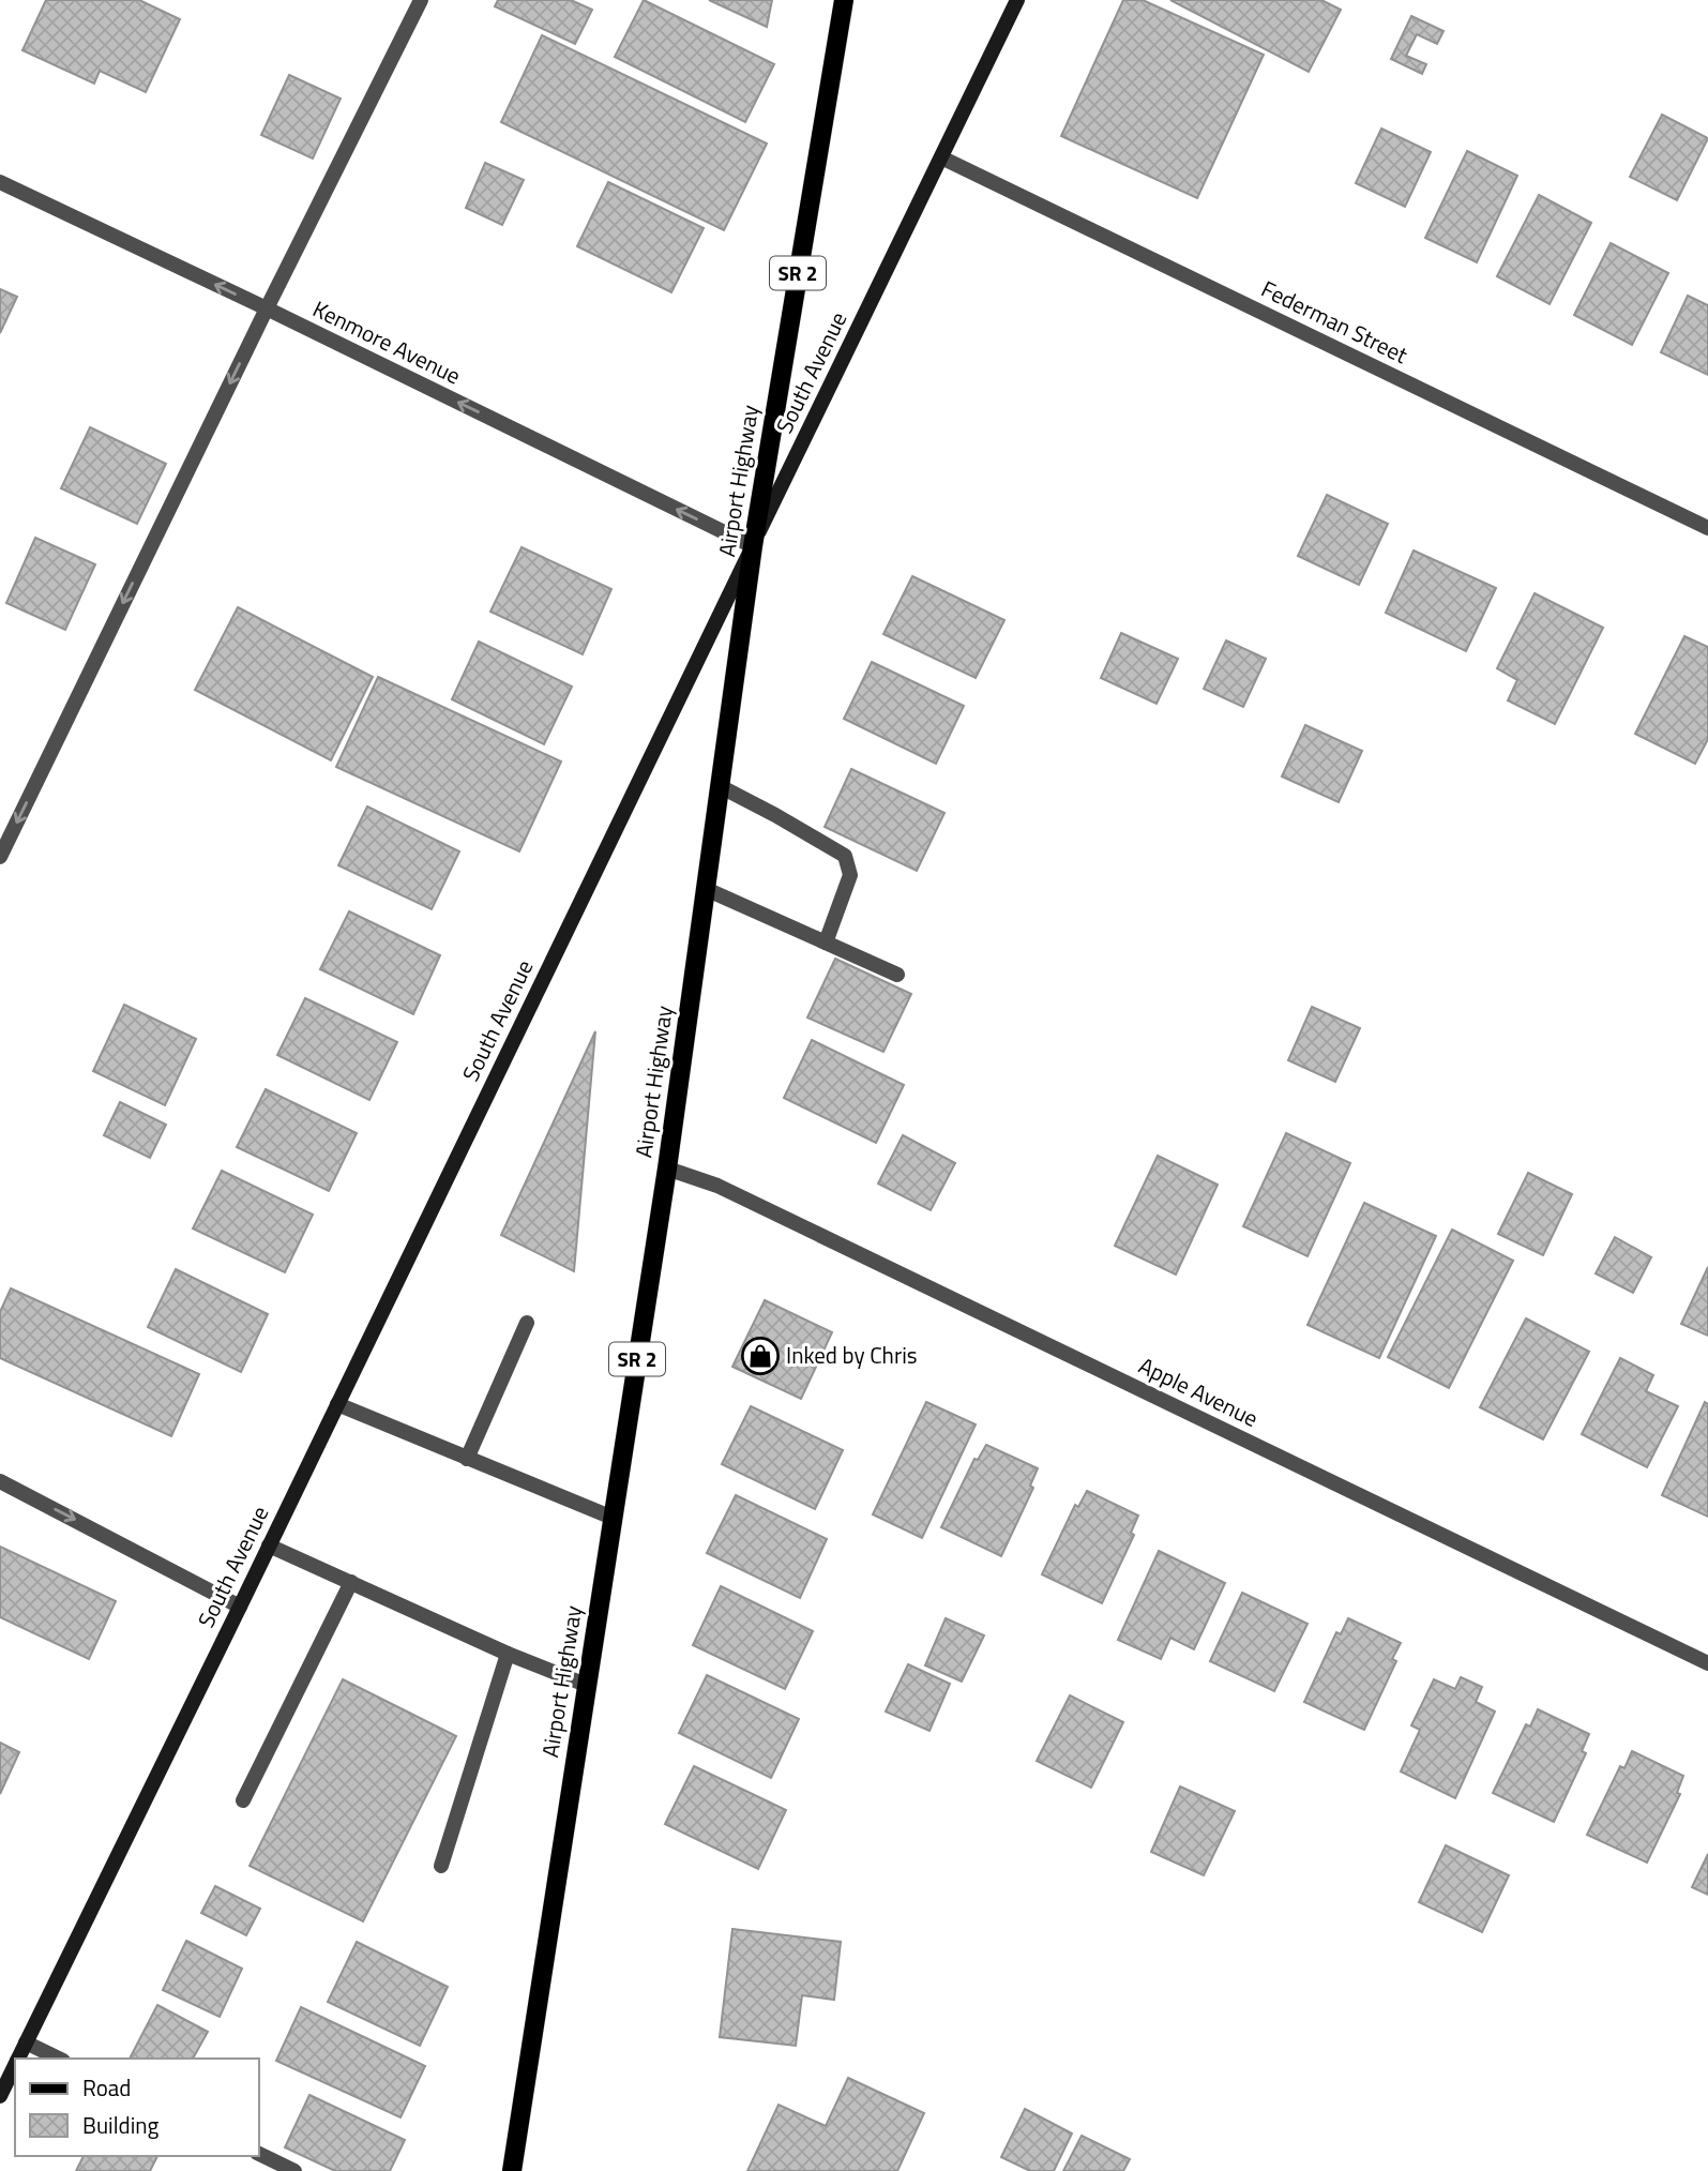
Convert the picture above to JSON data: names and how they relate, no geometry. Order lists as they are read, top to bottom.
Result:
{
  "streets": {
    "main road": ["SR 2", "Airport Highway"],
    "street": [
      "Federman Street",
      "Kenmore Avenue",
      "South Avenue",
      "Apple Avenue"
    ]
  },
  "crossings": [
    ["Federman Street", "South Avenue"],
    ["Kenmore Avenue", "South Avenue"],
    ["Kenmore Avenue", "Airport Highway"],
    ["South Avenue", "Airport Highway"],
    ["Airport Highway", "Apple Avenue"]
  ],
  "one_way": ["Kenmore Avenue"],
  "places": {
    "shop": ["Inked by Chris"]
  },
  "legend": ["Road", "Building"]
}
